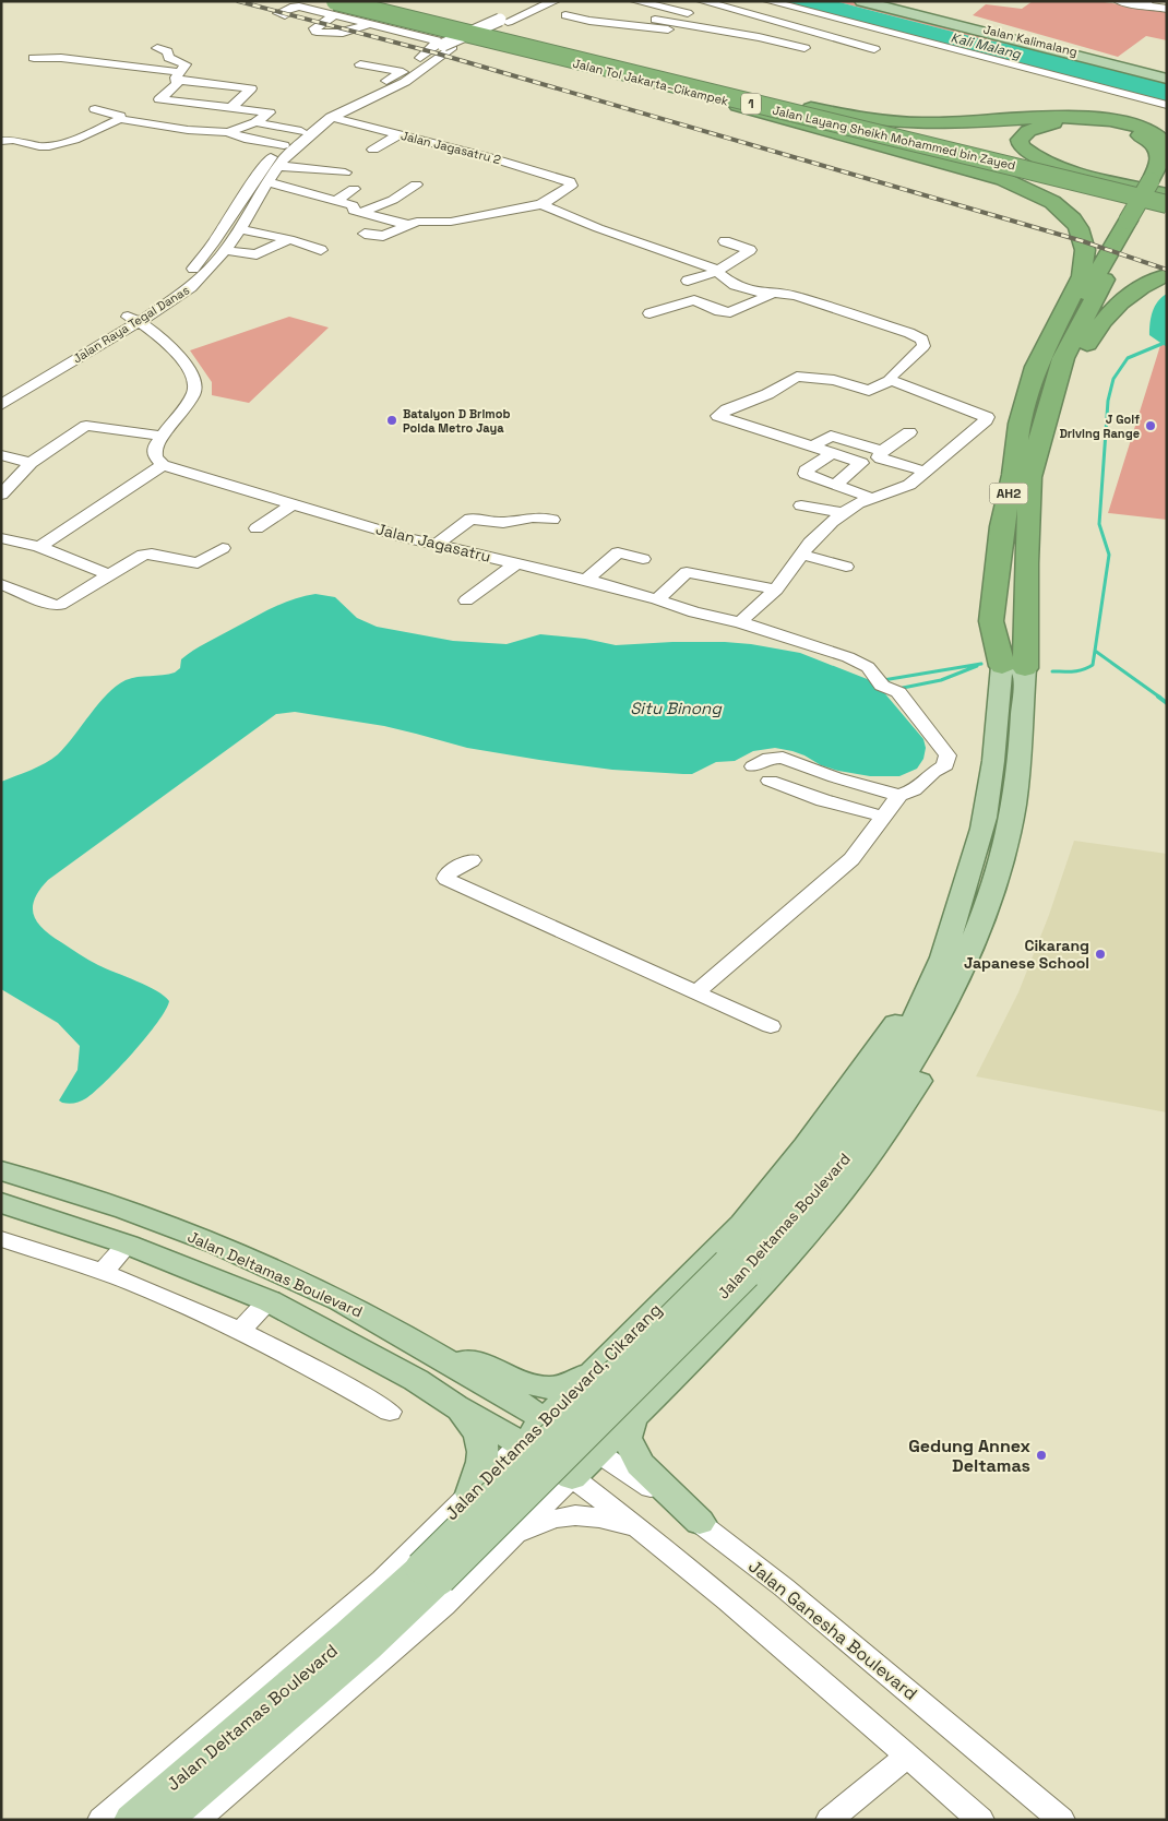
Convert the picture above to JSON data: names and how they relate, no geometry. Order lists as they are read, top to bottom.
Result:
{
  "streets": {
    "highway": [
      "Jalan Tol Jakarta–Cikampek",
      "1",
      "Jalan Layang Sheikh Mohammed bin Zayed",
      "AH2"
    ],
    "main road": ["Jalan Kalimalang", "Jalan Deltamas Boulevard", "Jalan Deltamas Boulevard, Cikarang"],
    "street": [
      "Jalan Jagasatru 2",
      "Jalan Raya Tegal Danas",
      "Jalan Jagasatru",
      "Jalan Ganesha Boulevard"
    ]
  },
  "crossings": [
    ["Jalan Tol Jakarta–Cikampek", "Jalan Layang Sheikh Mohammed bin Zayed"],
    ["Jalan Jagasatru 2", "Jalan Raya Tegal Danas"],
    ["AH2", "Jalan Deltamas Boulevard"],
    ["AH2", "Jalan Deltamas Boulevard, Cikarang"],
    ["AH2", "Jalan Ganesha Boulevard"],
    ["Jalan Deltamas Boulevard", "Jalan Deltamas Boulevard, Cikarang"],
    ["Jalan Deltamas Boulevard", "Jalan Ganesha Boulevard"]
  ],
  "water": ["Kali Malang", "Situ Binong"],
  "places": [
    "Batalyon D Brimob Polda Metro Jaya",
    "J Golf Driving Range",
    "Cikarang Japanese School",
    "Gedung Annex Deltamas"
  ]
}
